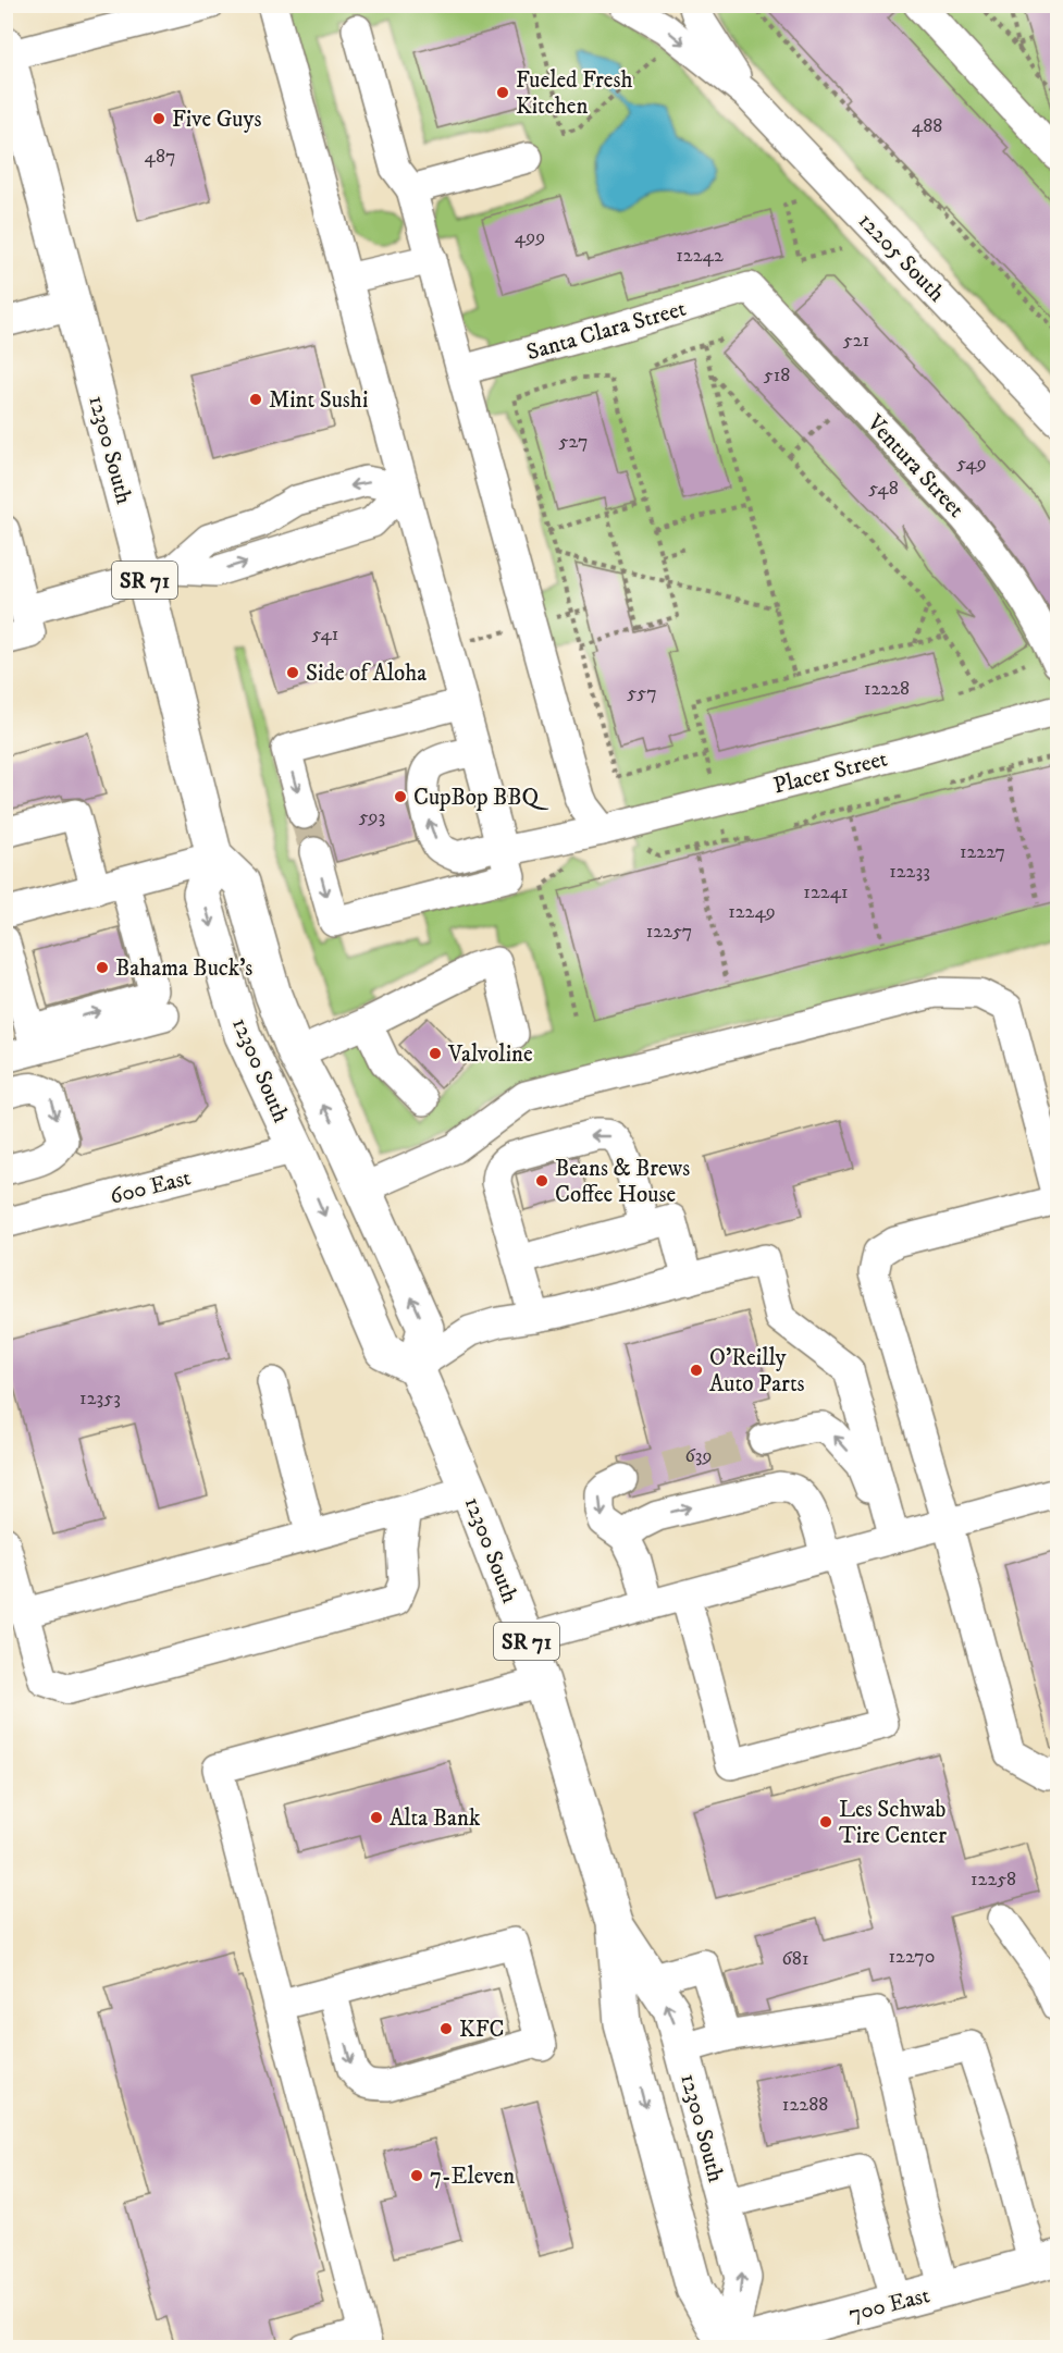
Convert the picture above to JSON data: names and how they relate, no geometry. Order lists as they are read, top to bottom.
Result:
{
  "streets": {
    "main road": ["12300 South", "SR 71", "700 East"],
    "street": [
      "12205 South",
      "Santa Clara Street",
      "Ventura Street",
      "Placer Street",
      "600 East"
    ]
  },
  "crossings": [
    ["Santa Clara Street", "Ventura Street"],
    ["12300 South", "600 East"],
    ["12300 South", "700 East"]
  ],
  "places": [
    "Fueled Fresh Kitchen",
    "Five Guys",
    "Mint Sushi",
    "Side of Aloha",
    "CupBop BBQ",
    "Bahama Buck's",
    "Valvoline",
    "Beans & Brews Coffee House",
    "O'Reilly Auto Parts",
    "Alta Bank",
    "Les Schwab Tire Center",
    "KFC",
    "7-Eleven"
  ],
  "house_numbers": [
    "488",
    "487",
    "499",
    "12242",
    "521",
    "518",
    "527",
    "549",
    "548",
    "541",
    "12228",
    "557",
    "593",
    "12227",
    "12233",
    "12241",
    "12249",
    "12257",
    "12353",
    "639",
    "12258",
    "12270",
    "681",
    "12288"
  ]
}
